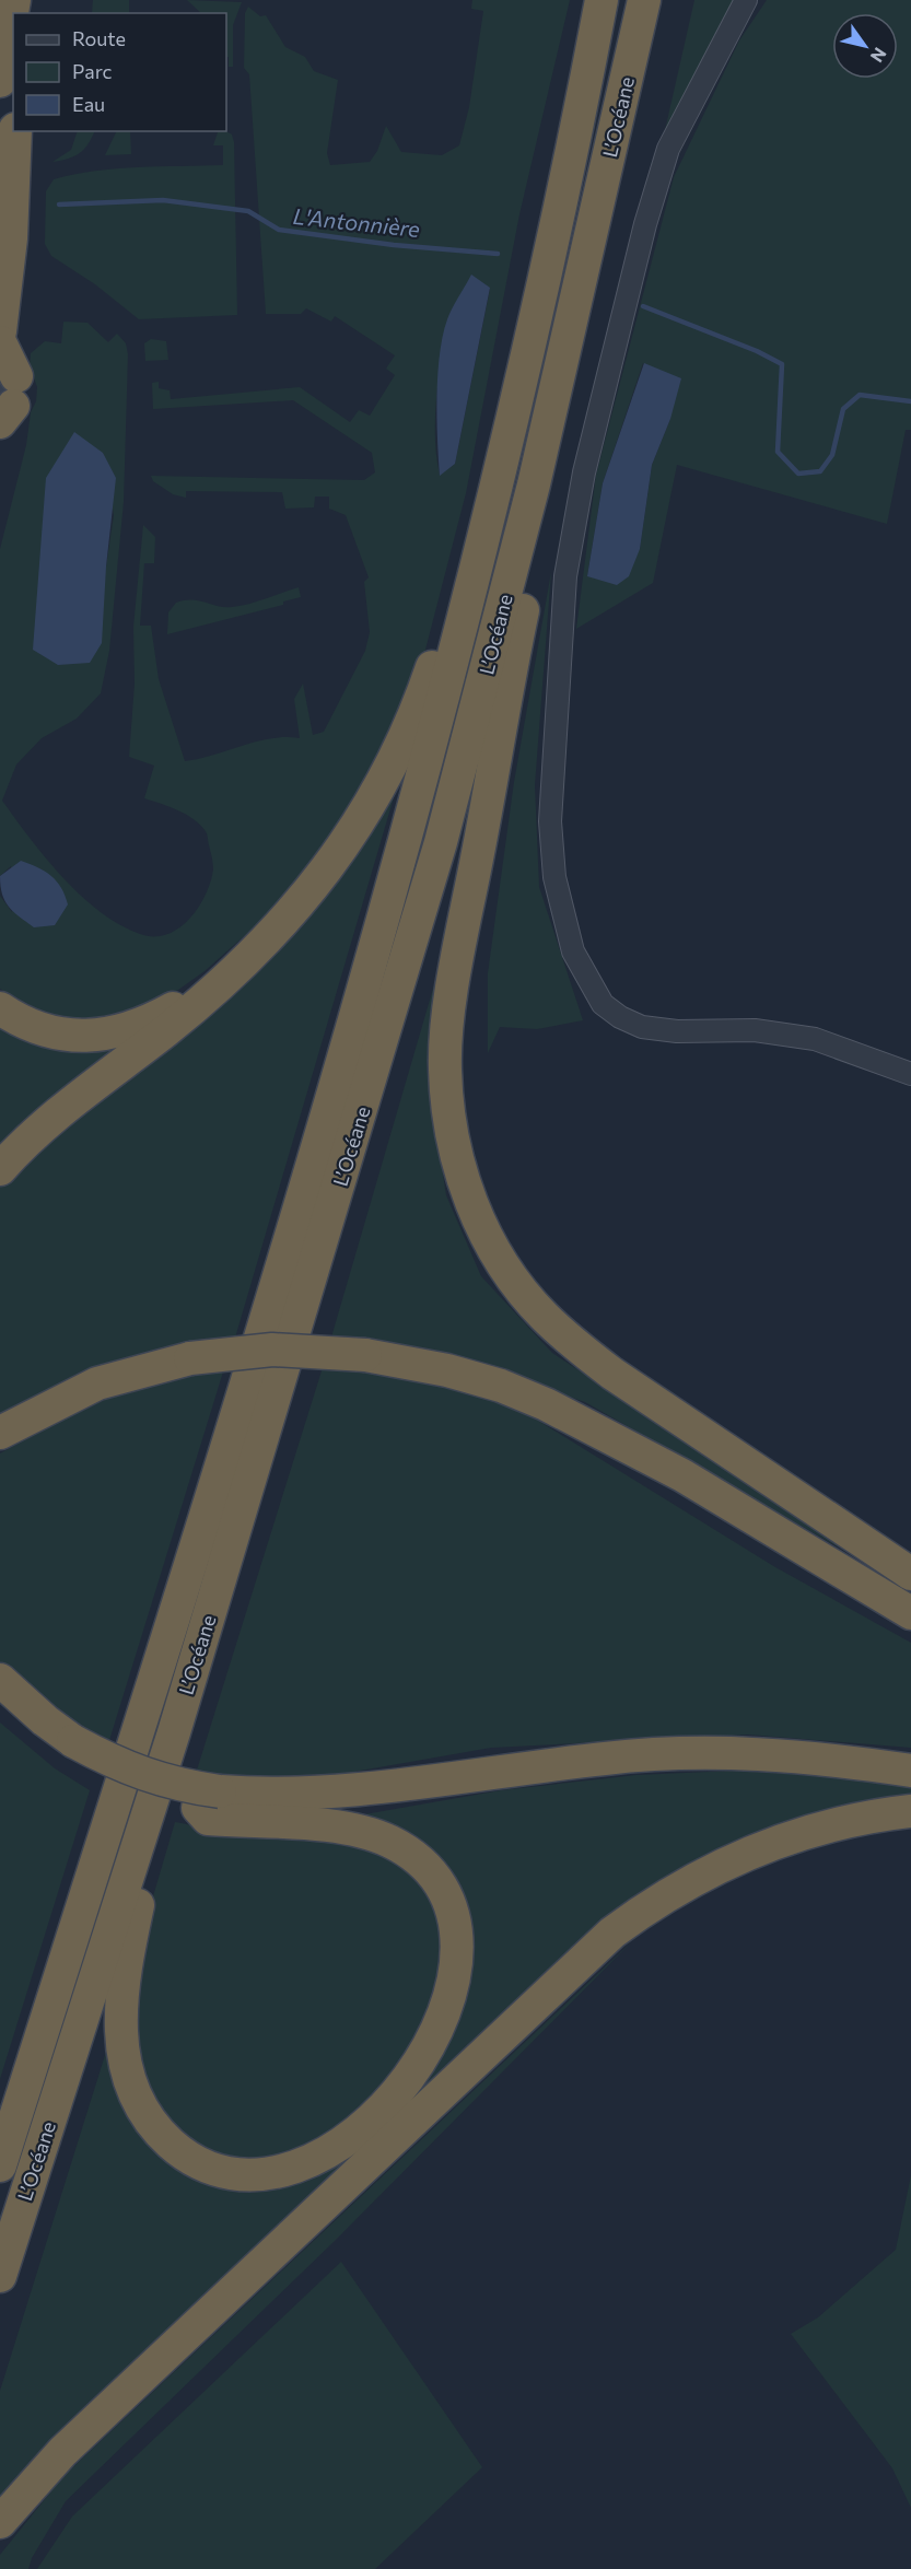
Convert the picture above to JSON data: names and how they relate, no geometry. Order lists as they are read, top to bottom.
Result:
{
  "streets": {
    "highway": ["L’Océane"]
  },
  "water": ["L'Antonnière"],
  "legend": ["Route", "Parc", "Eau"],
  "north": "bottom right"
}
